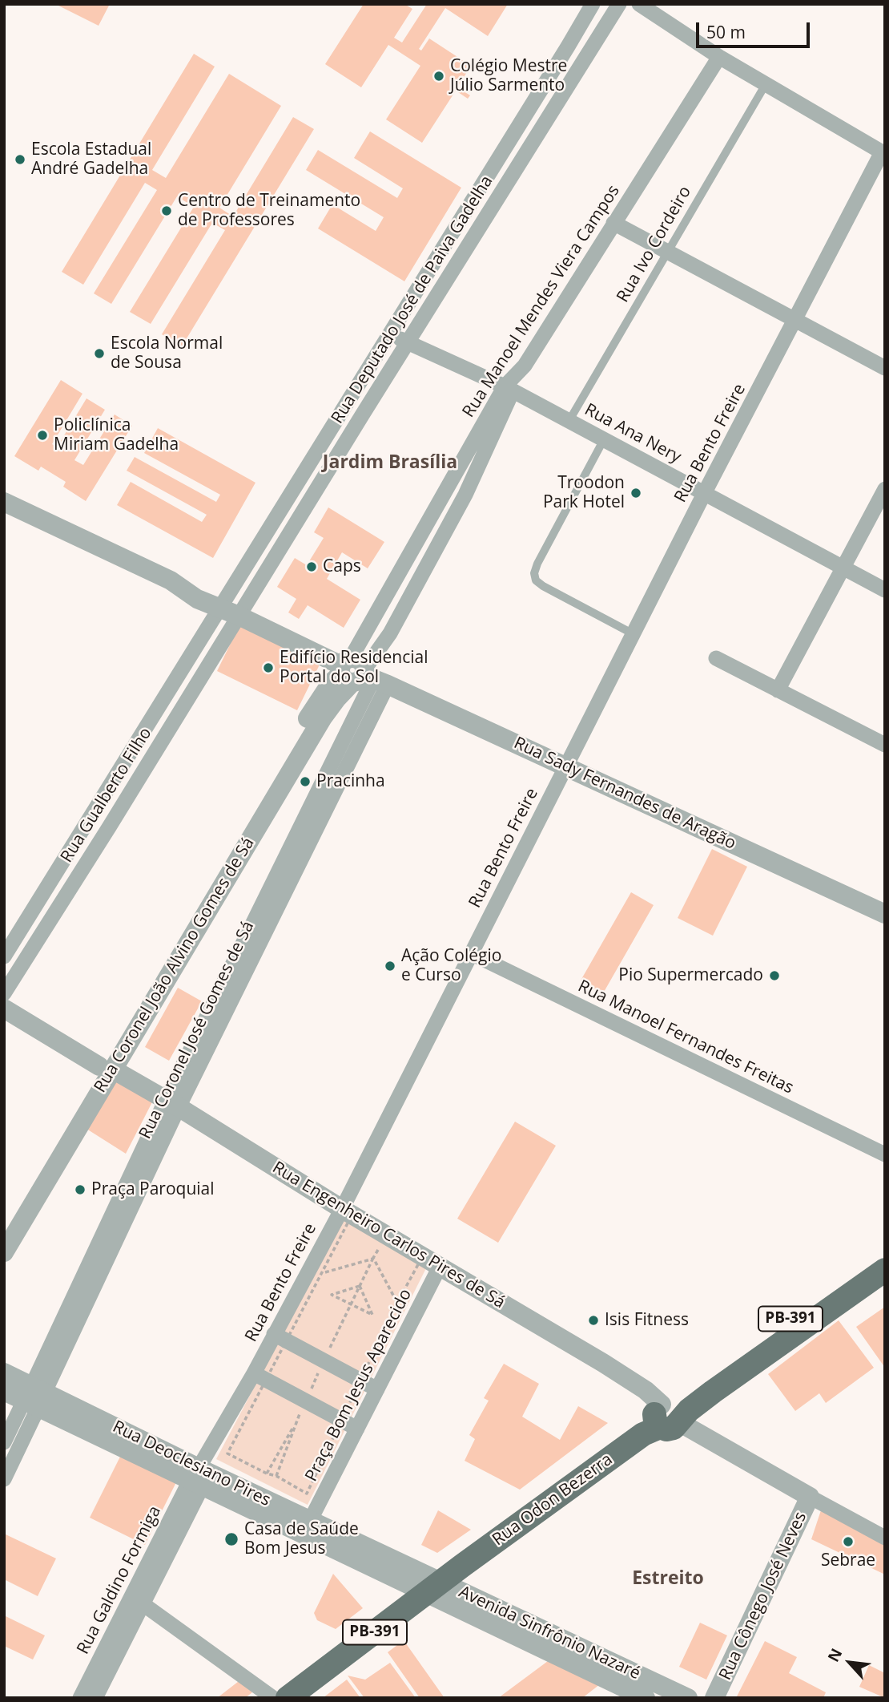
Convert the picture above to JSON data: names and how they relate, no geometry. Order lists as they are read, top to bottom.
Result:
{
  "streets": {
    "main road": ["PB-391", "Rua Odon Bezerra"],
    "street": [
      "Rua Deputado José de Paiva Gadelha",
      "Rua Manoel Mendes Viera Campos",
      "Rua Ana Nery",
      "Rua Bento Freire",
      "Rua Sady Fernandes de Aragão",
      "Rua Gualberto Filho",
      "Rua Coronel João Alvino Gomes de Sá",
      "Rua Coronel José Gomes de Sá",
      "Rua Manoel Fernandes Freitas",
      "Rua Engenheiro Carlos Pires de Sá",
      "Praça Bom Jesus Aparecido",
      "Rua Deoclesiano Pires",
      "Rua Galdino Formiga",
      "Rua Cônego José Neves",
      "Avenida Sinfrônio Nazaré"
    ],
    "lane": ["Rua Ivo Cordeiro"]
  },
  "crossings": [
    ["Rua Ivo Cordeiro", "Rua Ana Nery"],
    ["Rua Deputado José de Paiva Gadelha", "Rua Ana Nery"],
    ["Rua Deputado José de Paiva Gadelha", "Rua Sady Fernandes de Aragão"],
    ["Rua Deputado José de Paiva Gadelha", "Rua Gualberto Filho"],
    ["Rua Manoel Mendes Viera Campos", "Rua Ana Nery"],
    ["Rua Manoel Mendes Viera Campos", "Rua Sady Fernandes de Aragão"],
    ["Rua Manoel Mendes Viera Campos", "Rua Coronel João Alvino Gomes de Sá"],
    ["Rua Manoel Mendes Viera Campos", "Rua Coronel José Gomes de Sá"],
    ["Rua Ana Nery", "Rua Bento Freire"],
    ["Rua Bento Freire", "Rua Sady Fernandes de Aragão"],
    ["Rua Bento Freire", "Rua Manoel Fernandes Freitas"],
    ["Rua Bento Freire", "Rua Engenheiro Carlos Pires de Sá"],
    ["Rua Bento Freire", "Rua Deoclesiano Pires"],
    ["Rua Bento Freire", "Rua Galdino Formiga"],
    ["Rua Sady Fernandes de Aragão", "Rua Gualberto Filho"],
    ["Rua Sady Fernandes de Aragão", "Rua Coronel João Alvino Gomes de Sá"],
    ["Rua Sady Fernandes de Aragão", "Rua Coronel José Gomes de Sá"],
    ["Rua Coronel João Alvino Gomes de Sá", "Rua Coronel José Gomes de Sá"],
    ["Rua Coronel João Alvino Gomes de Sá", "Rua Engenheiro Carlos Pires de Sá"],
    ["Rua Coronel José Gomes de Sá", "Rua Engenheiro Carlos Pires de Sá"],
    ["Rua Coronel José Gomes de Sá", "Rua Deoclesiano Pires"],
    ["Rua Engenheiro Carlos Pires de Sá", "PB-391"],
    ["Rua Engenheiro Carlos Pires de Sá", "Praça Bom Jesus Aparecido"],
    ["Rua Engenheiro Carlos Pires de Sá", "Rua Odon Bezerra"],
    ["Rua Engenheiro Carlos Pires de Sá", "Rua Cônego José Neves"],
    ["PB-391", "Rua Deoclesiano Pires"],
    ["PB-391", "Rua Odon Bezerra"],
    ["PB-391", "Avenida Sinfrônio Nazaré"],
    ["Praça Bom Jesus Aparecido", "Rua Deoclesiano Pires"],
    ["Rua Deoclesiano Pires", "Rua Odon Bezerra"],
    ["Rua Deoclesiano Pires", "Rua Galdino Formiga"],
    ["Rua Deoclesiano Pires", "Avenida Sinfrônio Nazaré"],
    ["Rua Odon Bezerra", "Avenida Sinfrônio Nazaré"]
  ],
  "districts": ["Jardim Brasília", "Estreito"],
  "places": [
    "Colégio Mestre Júlio Sarmento",
    "Escola Estadual André Gadelha",
    "Centro de Treinamento de Professores",
    "Escola Normal de Sousa",
    "Policlínica Miriam Gadelha",
    "Troodon Park Hotel",
    "Caps",
    "Edifício Residencial Portal do Sol",
    "Pracinha",
    "Ação Colégio e Curso",
    "Pio Supermercado",
    "Praça Paroquial",
    "Isis Fitness",
    "Casa de Saúde Bom Jesus",
    "Sebrae"
  ],
  "scale_bar": "50 m",
  "north": "top left"
}
